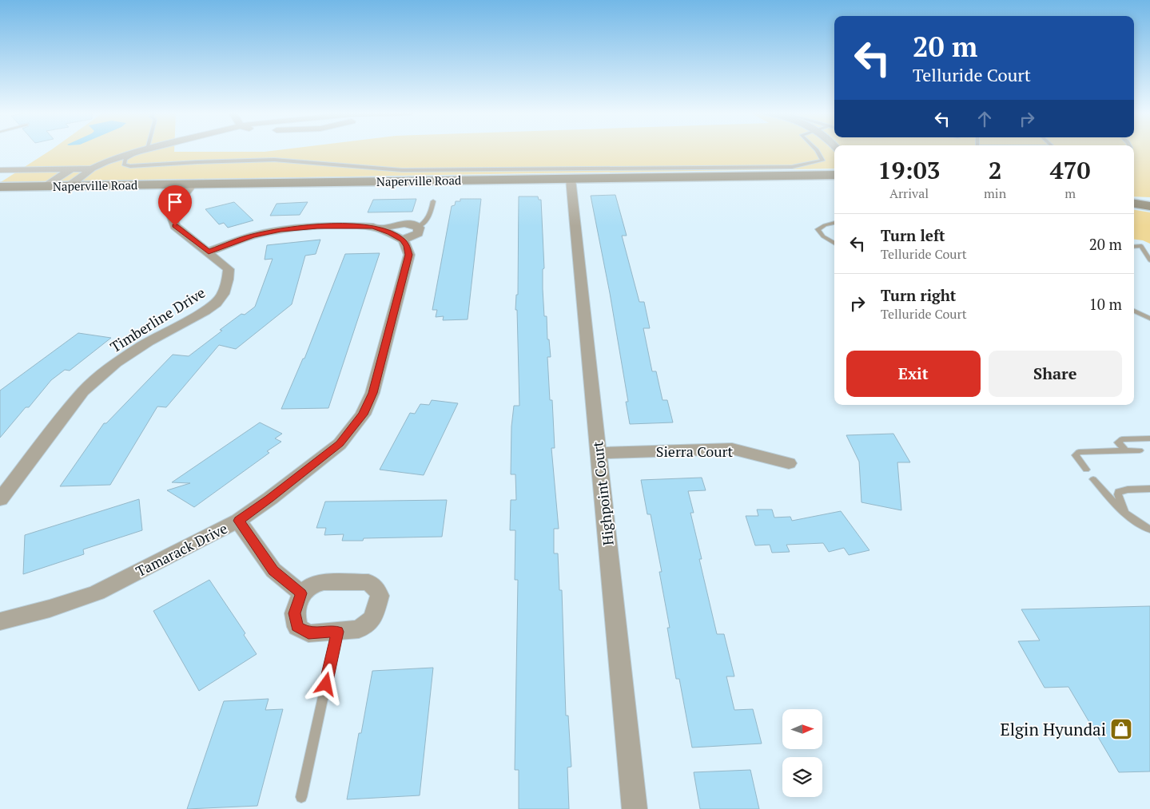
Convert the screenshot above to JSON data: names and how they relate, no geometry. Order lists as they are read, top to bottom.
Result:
{
  "streets": {
    "street": [
      "Naperville Road",
      "Timberline Drive",
      "Sierra Court",
      "Highpoint Court",
      "Tamarack Drive"
    ]
  },
  "crossings": [
    ["Naperville Road", "Timberline Drive"],
    ["Naperville Road", "Highpoint Court"],
    ["Sierra Court", "Highpoint Court"]
  ],
  "places": {
    "shop": ["Elgin Hyundai"]
  },
  "north": "right",
  "page": {
    "turn": ["20 m", "Telluride Court"],
    "eta": [
      "19:03",
      "Arrival",
      "2",
      "min",
      "470",
      "m"
    ],
    "list": [
      {
        "name": "Turn left",
        "note": "Telluride Court",
        "value": "20 m"
      },
      {
        "name": "Turn right",
        "note": "Telluride Court",
        "value": "10 m"
      }
    ],
    "buttons": ["Exit", "Share"]
  }
}
